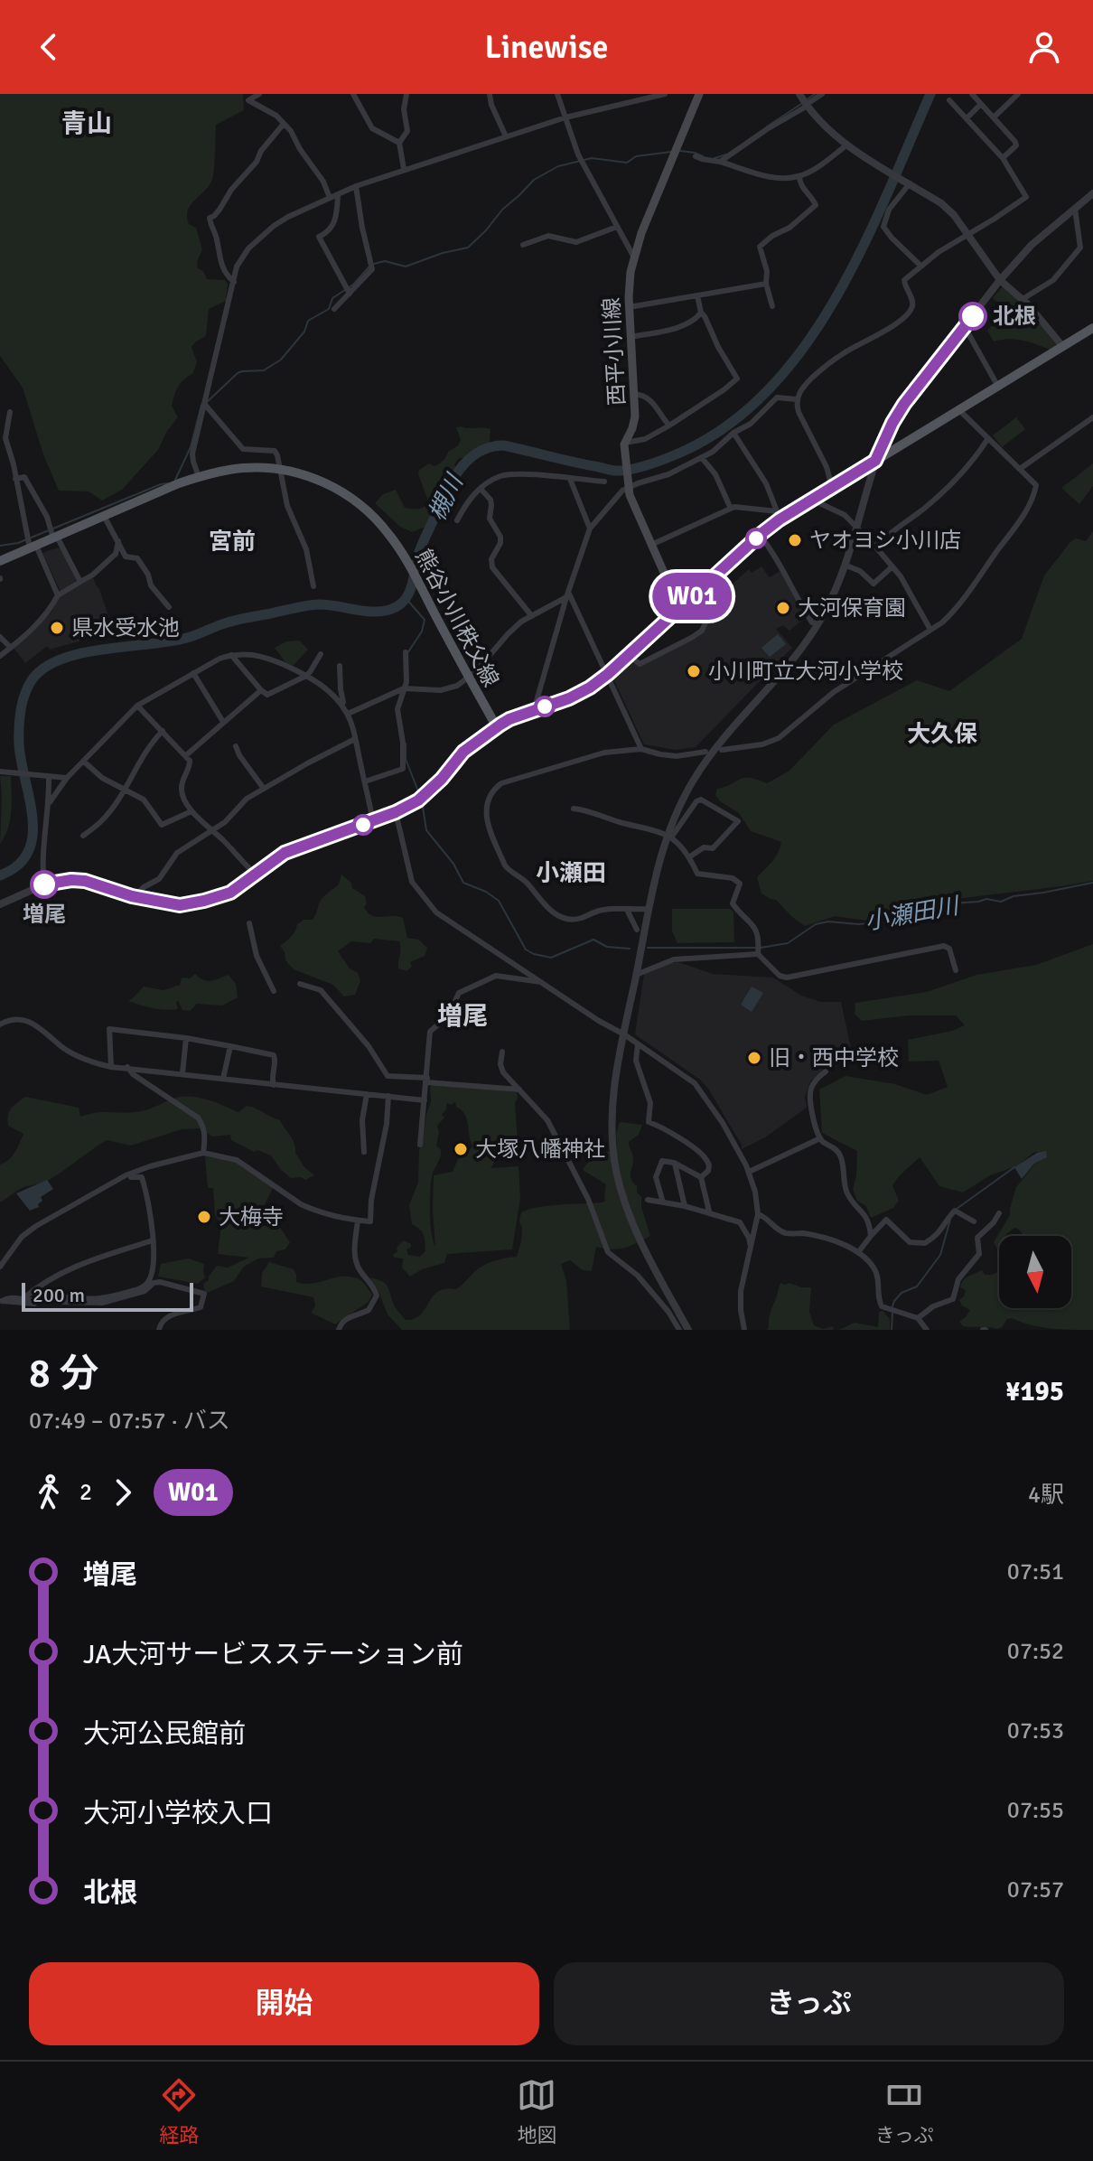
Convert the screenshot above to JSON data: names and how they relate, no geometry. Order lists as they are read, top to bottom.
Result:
{
  "streets": {
    "main road": ["西平小川線", "熊谷小川秩父線"]
  },
  "districts": [
    "青山",
    "宮前",
    "大久保",
    "小瀬田",
    "増尾"
  ],
  "water": ["槻川", "小瀬田川"],
  "places": [
    "北根",
    "ヤオヨシ小川店",
    "大河保育園",
    "県水受水池",
    "小川町立大河小学校",
    "増尾",
    "旧・西中学校",
    "大塚八幡神社",
    "大梅寺"
  ],
  "lines": ["bus line W01"],
  "scale_bar": "200 m",
  "north": "bottom",
  "page": {
    "header": "Linewise",
    "on_map": "W01",
    "scale": "200 m",
    "heading": ["8 分", "07:49 – 07:57 · バス", "¥195"],
    "legs": ["2", "W01", "4駅"],
    "list": [
      {
        "name": "増尾",
        "value": "07:51"
      },
      {
        "name": "JA大河サービスステーション前",
        "value": "07:52"
      },
      {
        "name": "大河公民館前",
        "value": "07:53"
      },
      {
        "name": "大河小学校入口",
        "value": "07:55"
      },
      {
        "name": "北根",
        "value": "07:57"
      }
    ],
    "buttons": ["開始", "きっぷ"],
    "tabs": ["経路", "地図", "きっぷ"]
  }
}
